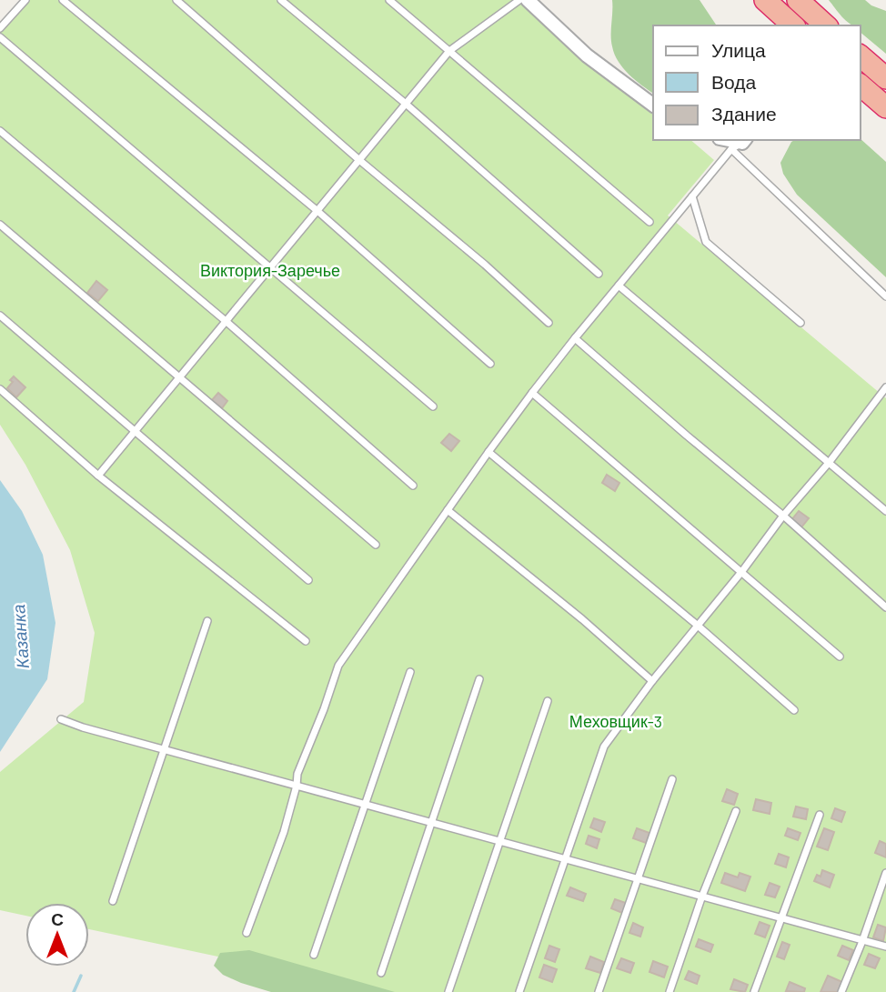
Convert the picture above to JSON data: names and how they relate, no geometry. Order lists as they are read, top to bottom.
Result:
{
  "water": ["Казанка"],
  "parks": ["Виктория-Заречье", "Меховщик-3"],
  "legend": ["Улица", "Вода", "Здание"],
  "north": "top"
}
